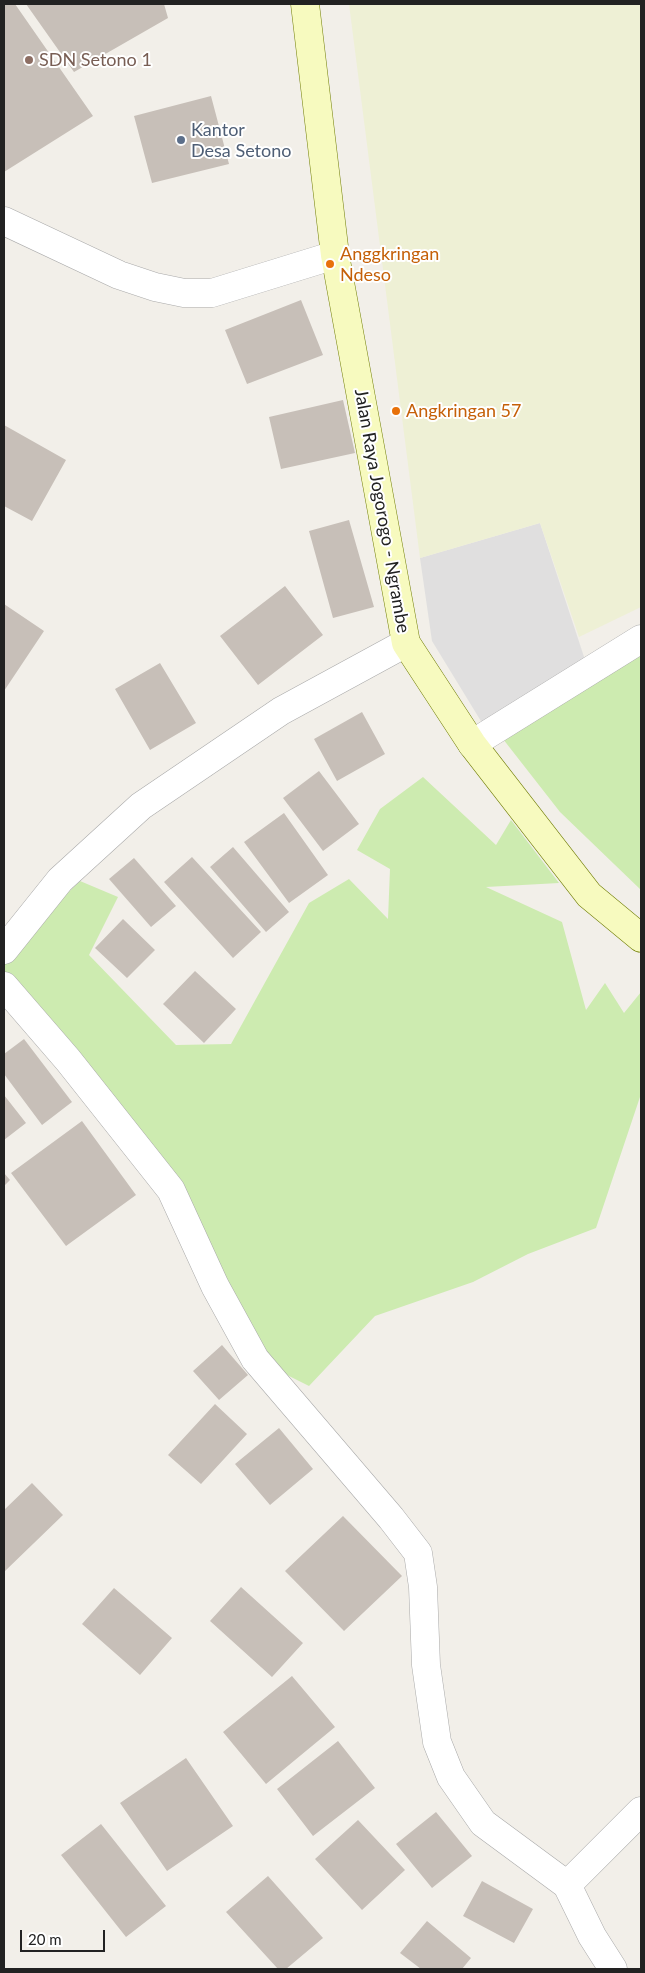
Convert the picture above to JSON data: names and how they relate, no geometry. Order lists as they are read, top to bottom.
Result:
{
  "streets": {
    "main road": ["Jalan Raya Jogorogo - Ngrambe"]
  },
  "places": [
    "SDN Setono 1",
    "Kantor Desa Setono",
    "Anggkringan Ndeso",
    "Angkringan 57"
  ],
  "scale_bar": "20 m"
}
